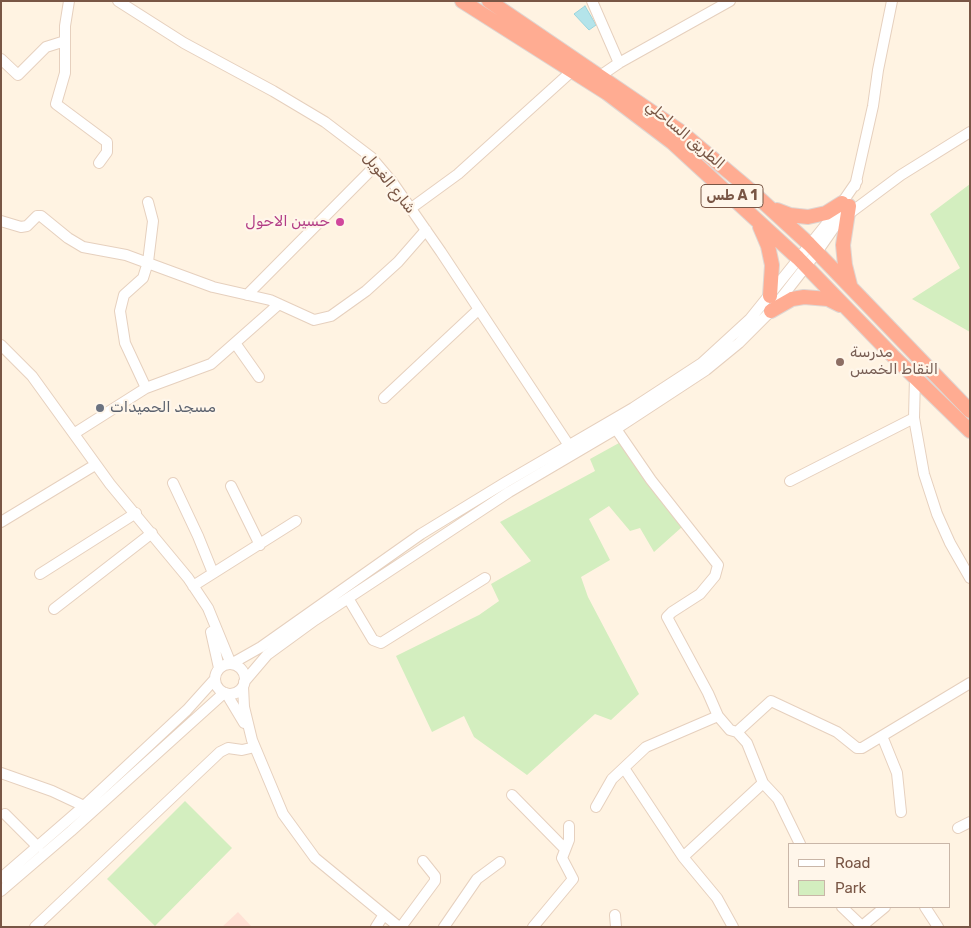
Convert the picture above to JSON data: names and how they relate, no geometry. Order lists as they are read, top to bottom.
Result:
{
  "streets": {
    "highway": ["الطريق الساحلي", "طس A 1"],
    "street": ["شارع الغويل"]
  },
  "places": ["حسين الاحول", "مدرسة النقاط الخمس", "مسجد الحميدات"],
  "legend": ["Road", "Park"]
}
